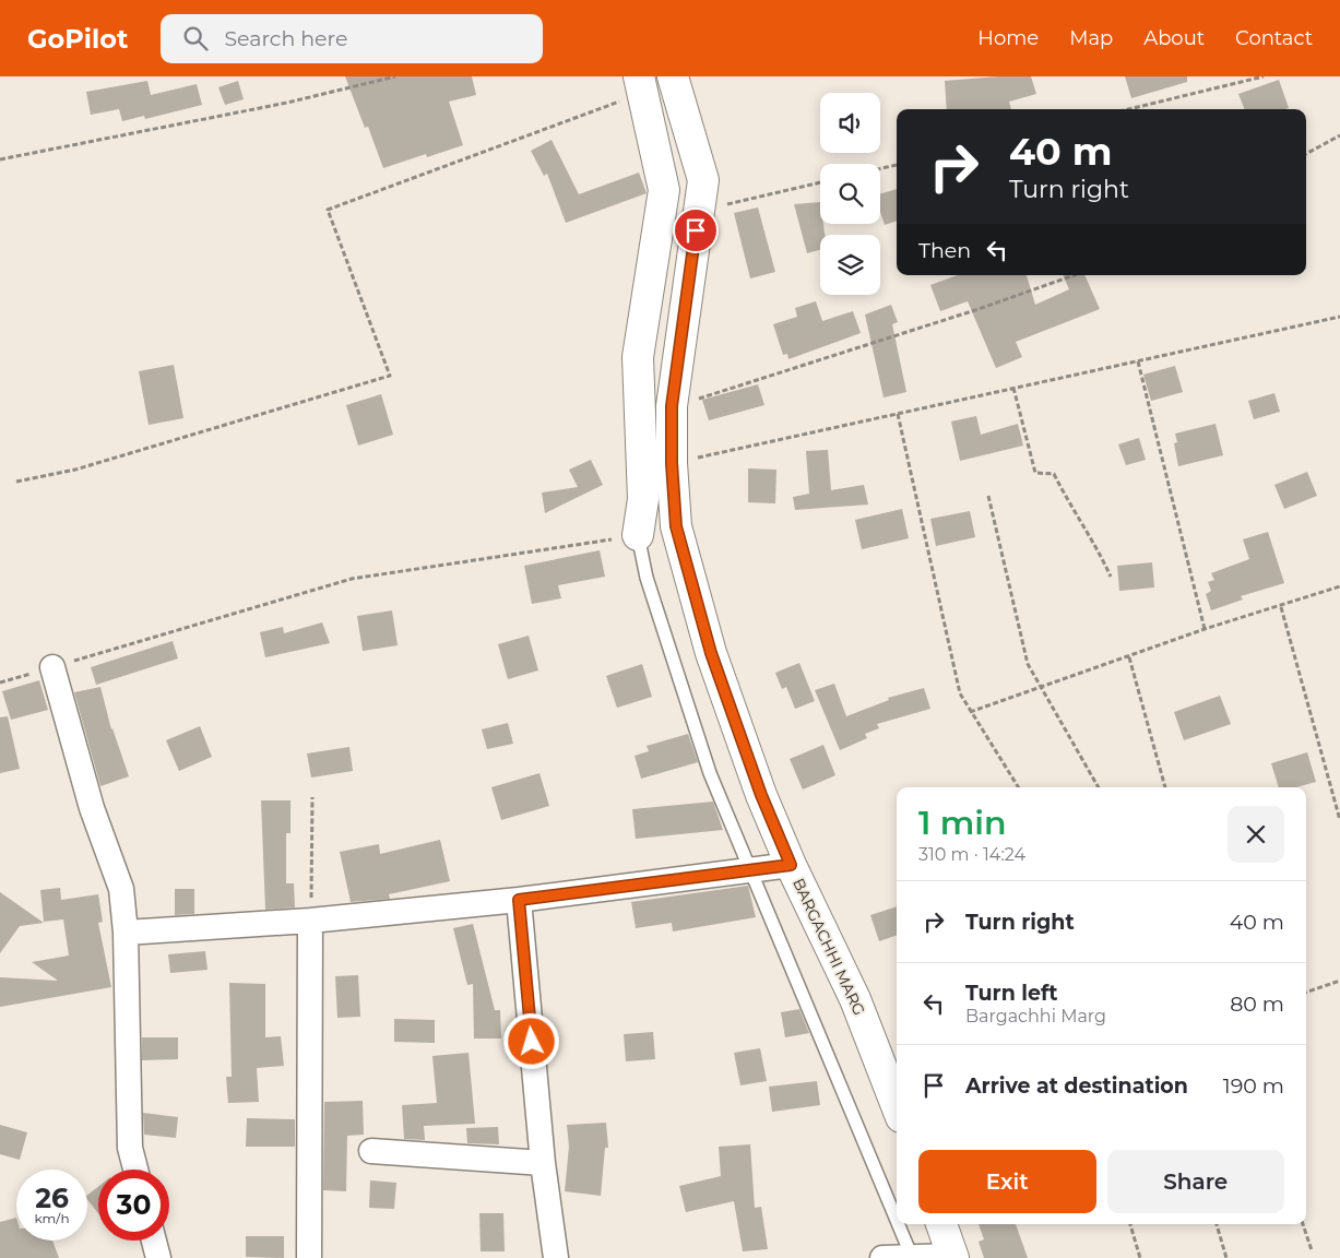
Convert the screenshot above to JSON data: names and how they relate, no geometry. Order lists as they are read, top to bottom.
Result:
{
  "streets": {
    "street": ["BARGACHHI MARG"]
  },
  "page": {
    "header": "GoPilot",
    "search": "Search here",
    "nav": [
      "Home",
      "Map",
      "About",
      "Contact"
    ],
    "turn": ["40 m", "Turn right"],
    "then": "Then",
    "heading": ["1 min", "310 m · 14:24"],
    "list": [
      {
        "name": "Turn right",
        "value": "40 m"
      },
      {
        "name": "Turn left",
        "note": "Bargachhi Marg",
        "value": "80 m"
      },
      {
        "name": "Arrive at destination",
        "value": "190 m"
      }
    ],
    "buttons": ["Exit", "Share"],
    "speed": "26 km/h",
    "limit": "30"
  }
}
